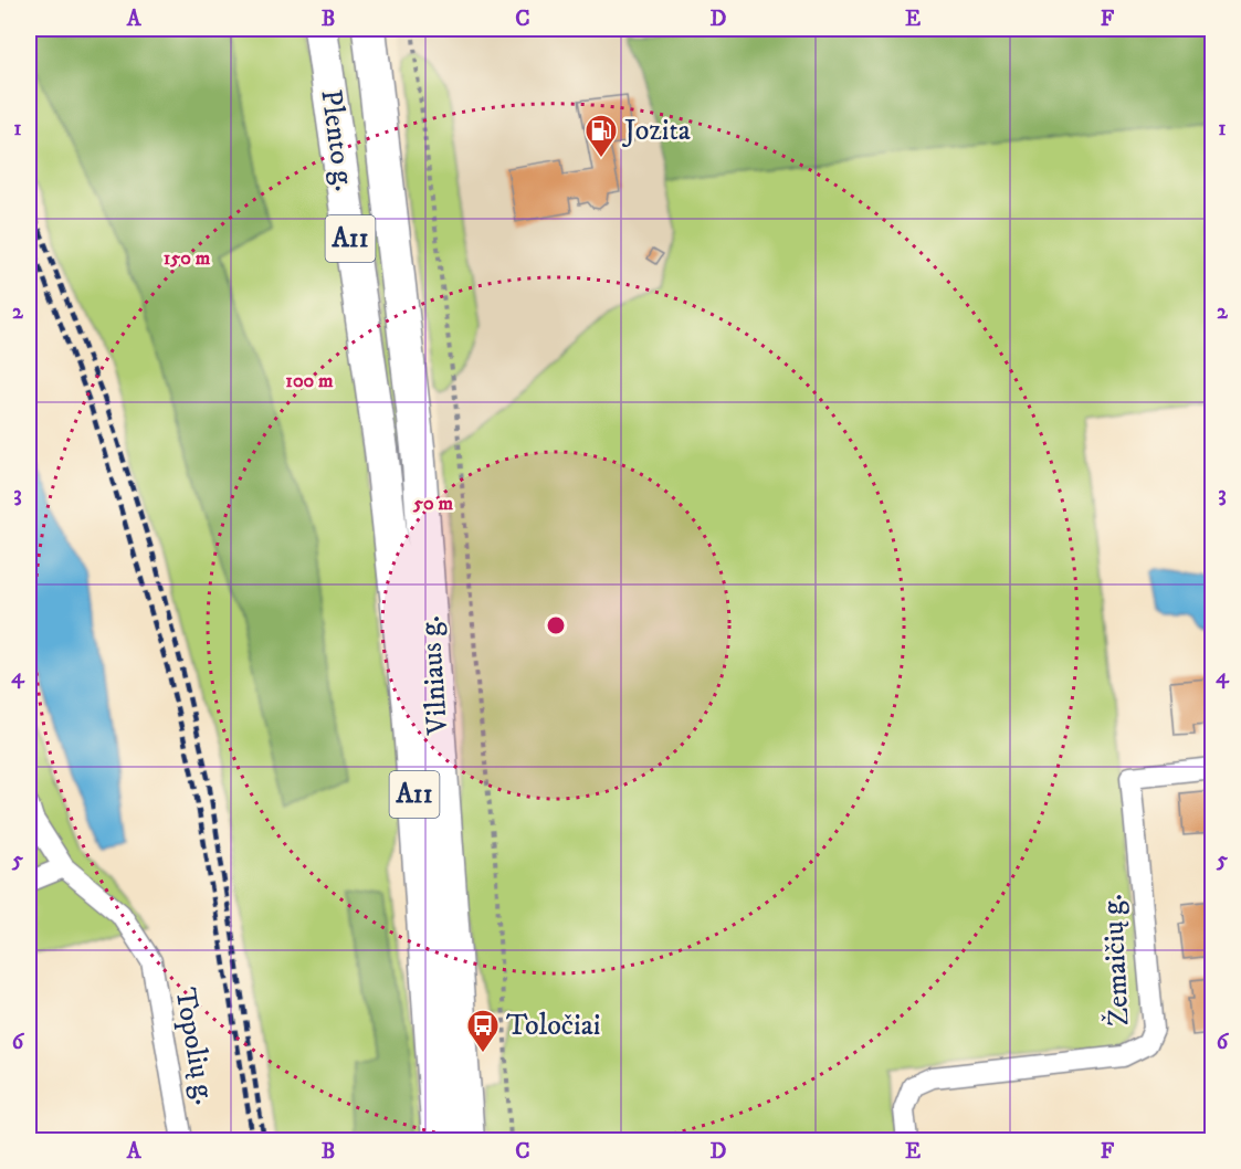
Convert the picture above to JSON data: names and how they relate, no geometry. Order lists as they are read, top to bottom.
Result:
{
  "streets": {
    "highway": ["Plento g.", "A11", "Vilniaus g."],
    "street": ["Žemaičių g.", "Topolių g."]
  },
  "crossings": [
    ["Plento g.", "Vilniaus g."]
  ],
  "places": {
    "fuel station": ["Jozita"],
    "bus stop": ["Toločiai"]
  },
  "grid": {
    "columns": [
      "A",
      "B",
      "C",
      "D",
      "E",
      "F"
    ],
    "rows": [
      "1",
      "2",
      "3",
      "4",
      "5",
      "6"
    ]
  },
  "rings": ["150 m", "100 m", "50 m"]
}
